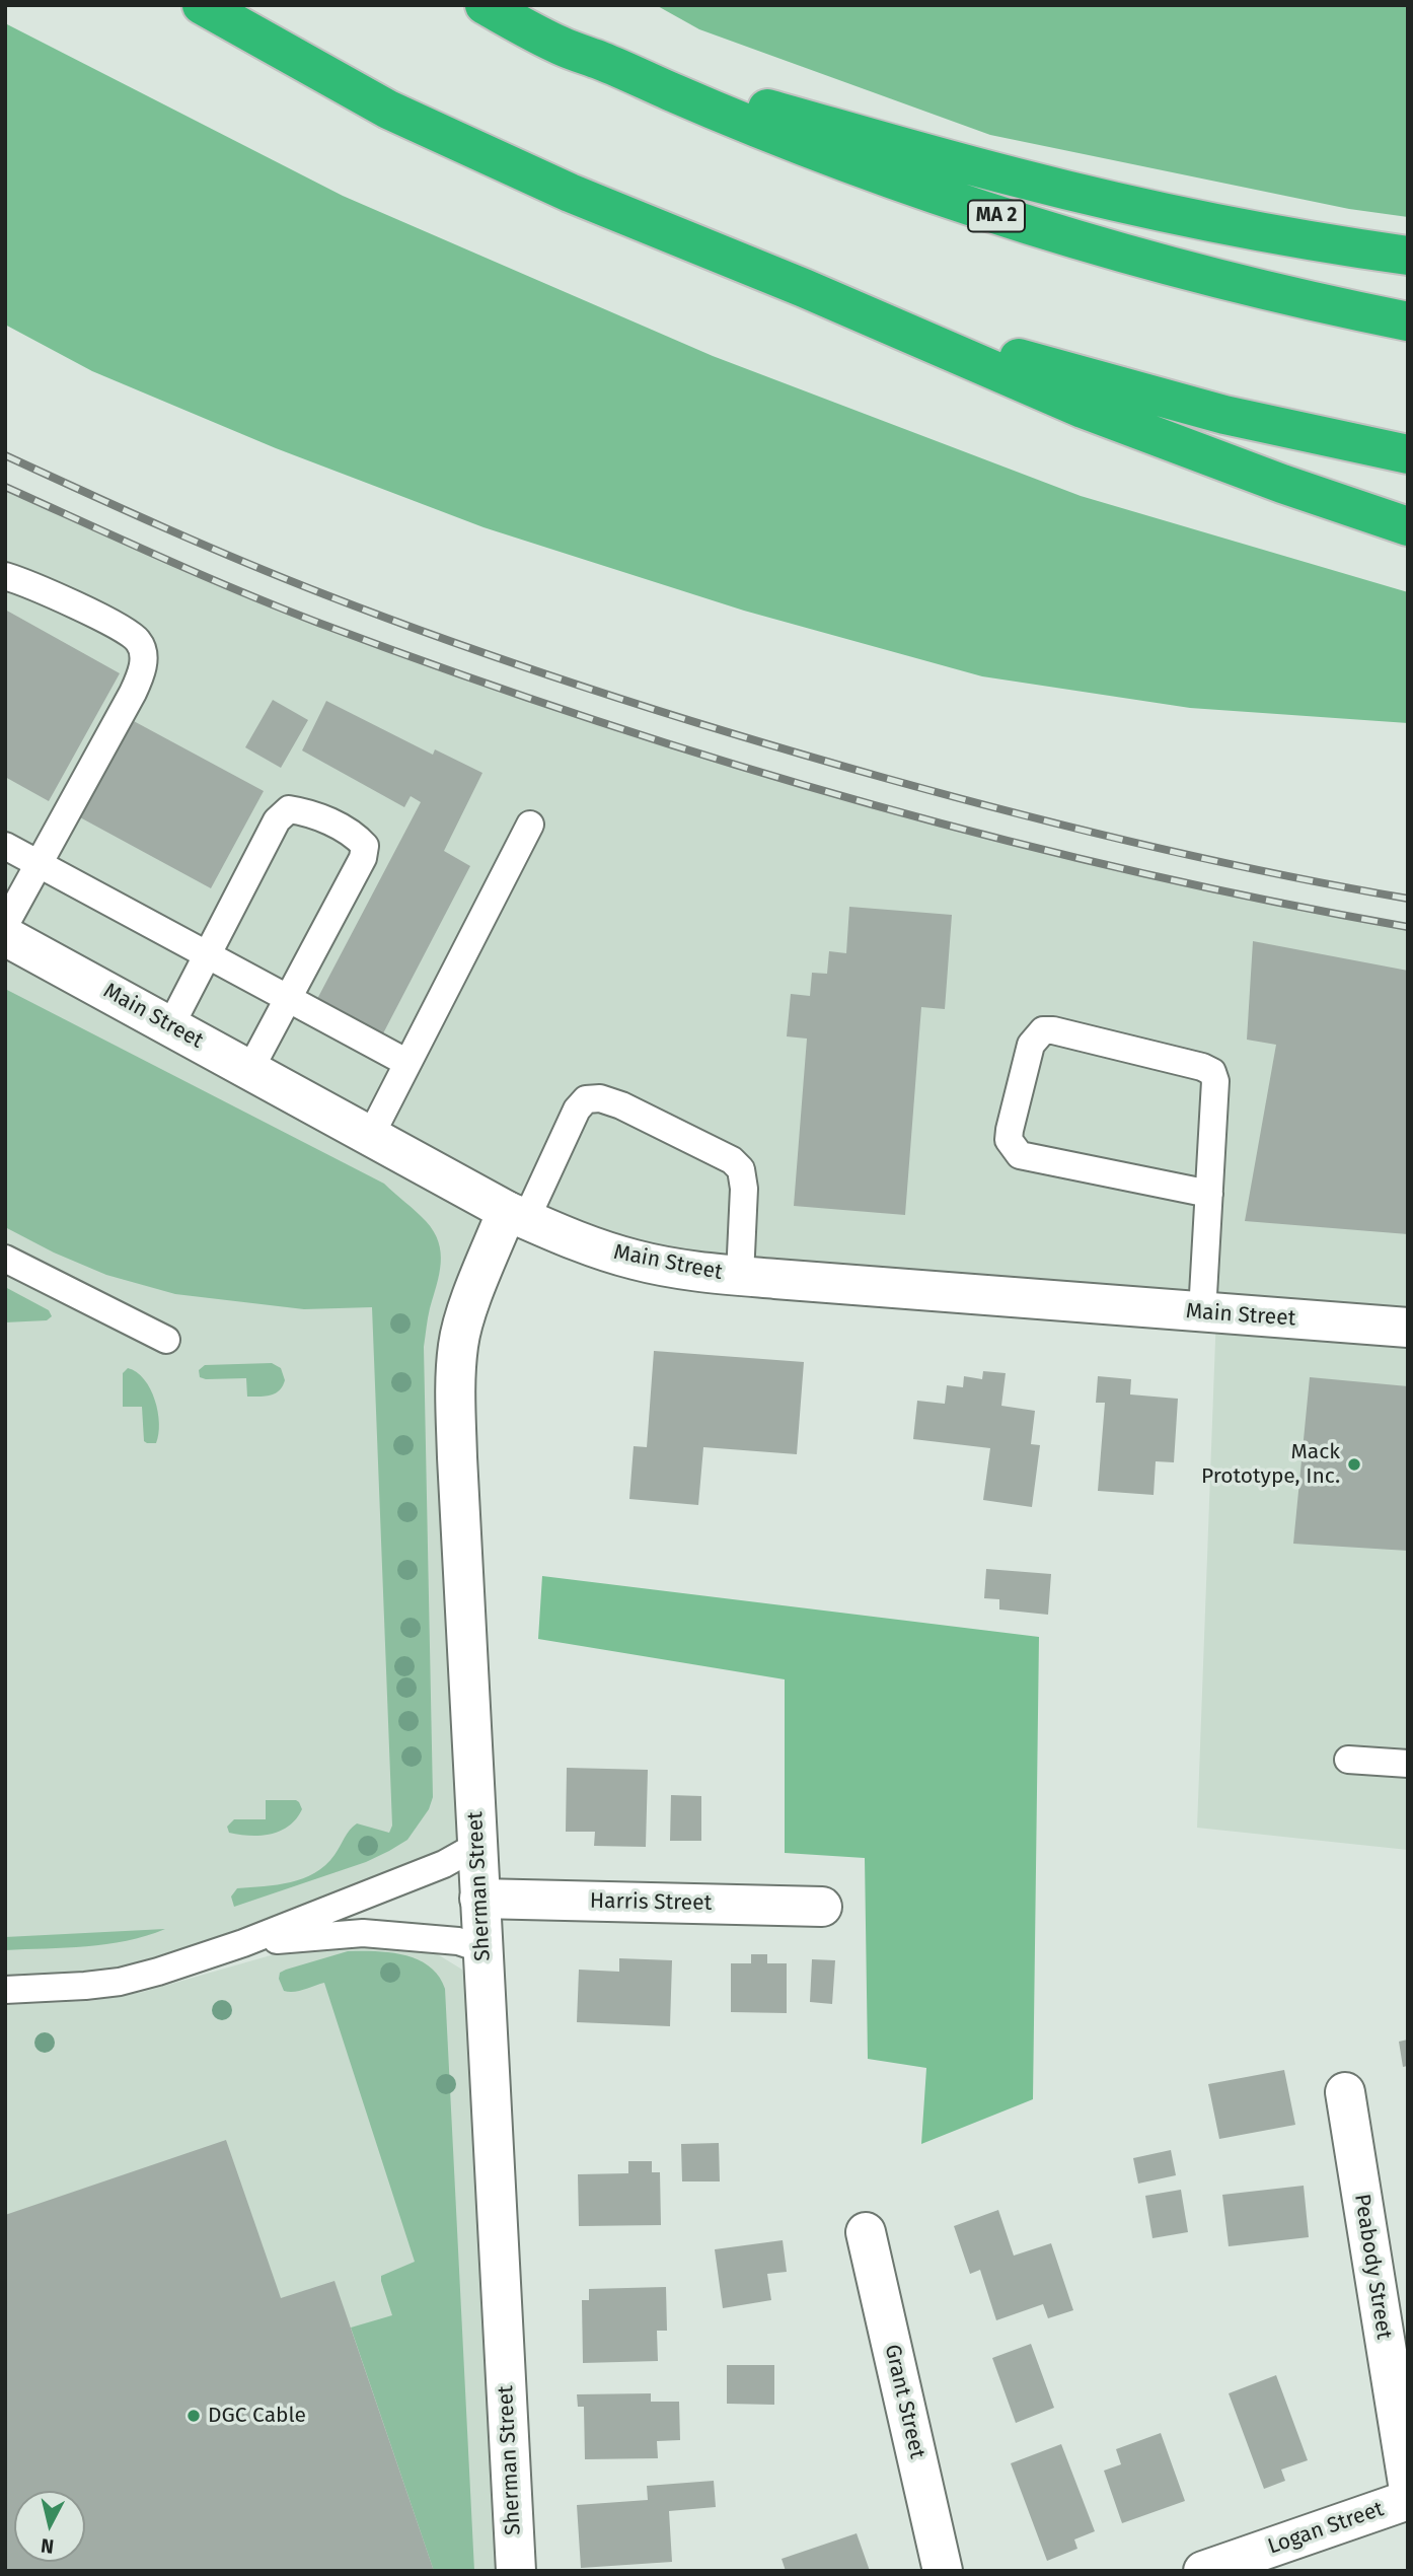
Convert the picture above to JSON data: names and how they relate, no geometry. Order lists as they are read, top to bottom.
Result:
{
  "streets": {
    "highway": ["MA 2"],
    "street": [
      "Main Street",
      "Sherman Street",
      "Harris Street",
      "Peabody Street",
      "Grant Street",
      "Logan Street"
    ]
  },
  "crossings": [
    ["Main Street", "Sherman Street"],
    ["Sherman Street", "Harris Street"]
  ],
  "places": ["Mack Prototype, Inc.", "DGC Cable"],
  "north": "bottom"
}
